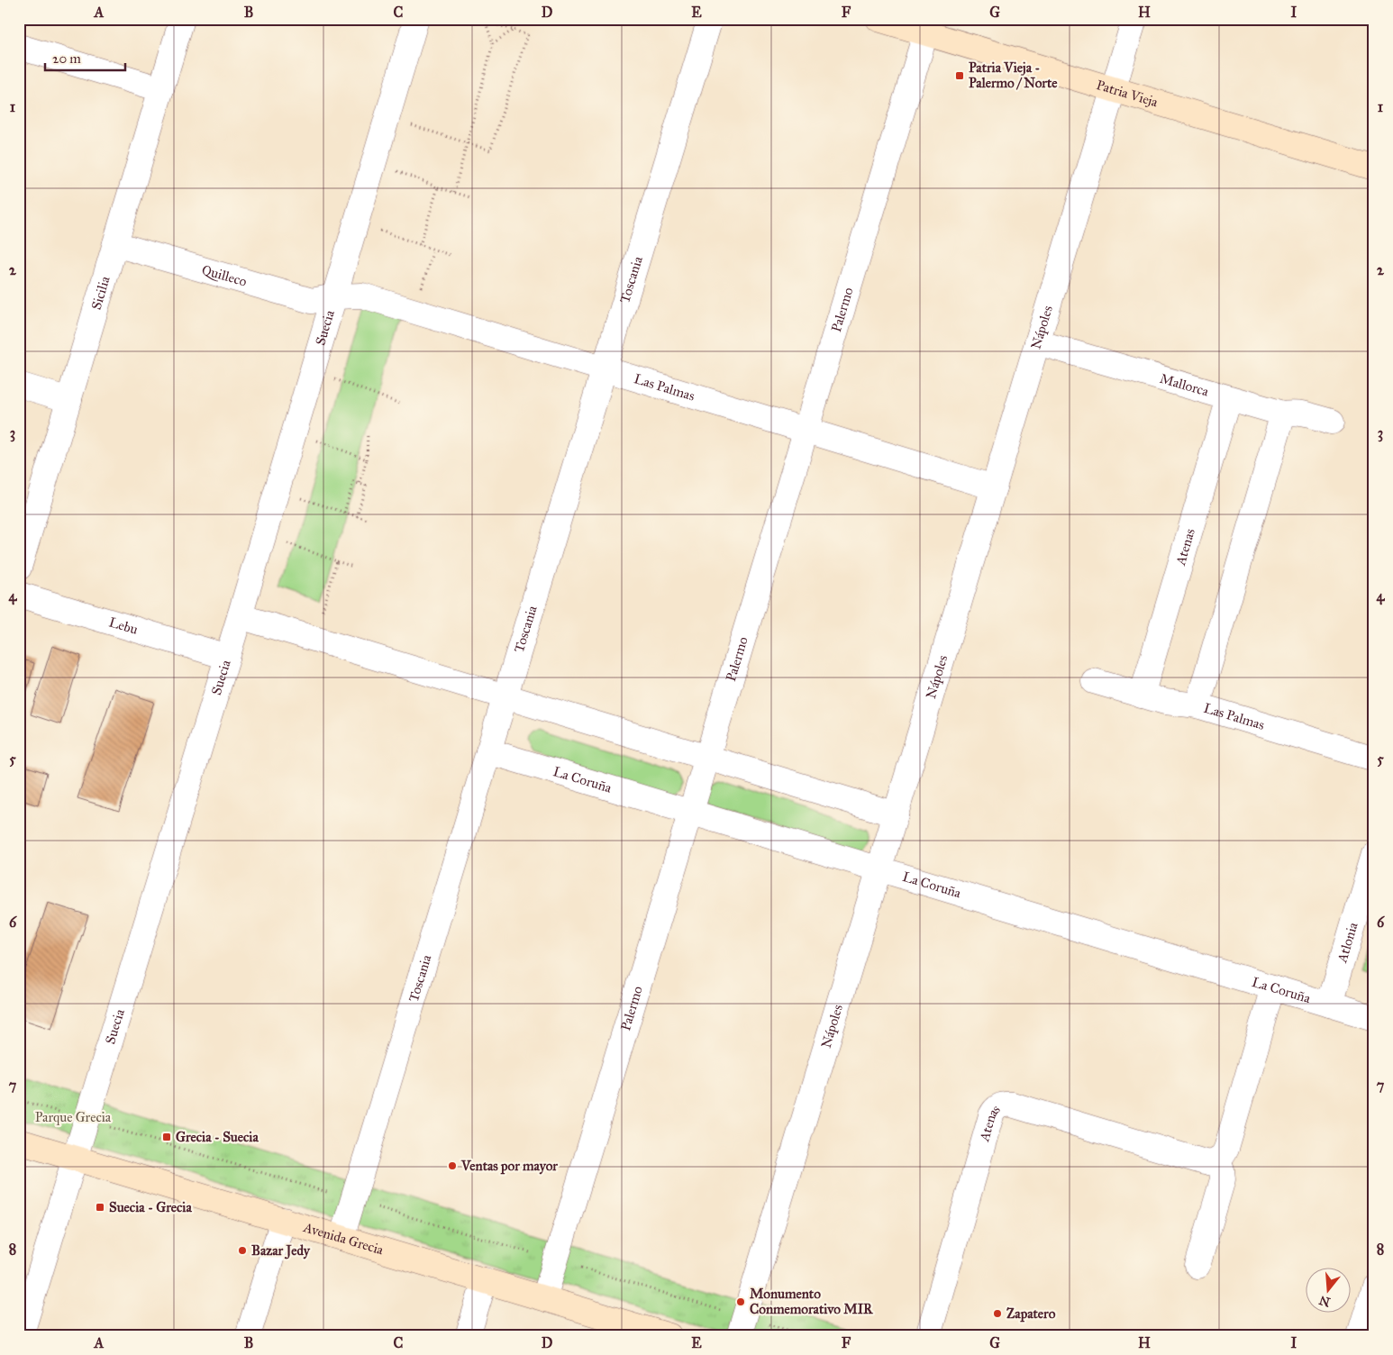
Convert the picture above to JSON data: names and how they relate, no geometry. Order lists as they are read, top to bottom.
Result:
{
  "streets": {
    "main road": ["Patria Vieja", "Avenida Grecia"],
    "street": [
      "Quilleco",
      "Toscania",
      "Sicilia",
      "Palermo",
      "Suecia",
      "Nápoles",
      "Mallorca",
      "Las Palmas",
      "Atenas",
      "Lebu",
      "La Coruña",
      "Atlonia"
    ]
  },
  "crossings": [
    ["Patria Vieja", "Palermo"],
    ["Patria Vieja", "Nápoles"],
    ["Quilleco", "Sicilia"],
    ["Quilleco", "Suecia"],
    ["Quilleco", "Las Palmas"],
    ["Toscania", "Las Palmas"],
    ["Toscania", "La Coruña"],
    ["Toscania", "Avenida Grecia"],
    ["Palermo", "Las Palmas"],
    ["Palermo", "La Coruña"],
    ["Palermo", "Avenida Grecia"],
    ["Suecia", "Las Palmas"],
    ["Suecia", "Lebu"],
    ["Suecia", "Avenida Grecia"],
    ["Nápoles", "Mallorca"],
    ["Nápoles", "Las Palmas"],
    ["Nápoles", "La Coruña"],
    ["Mallorca", "Atenas"],
    ["Las Palmas", "Atenas"],
    ["La Coruña", "Atlonia"]
  ],
  "parks": ["Parque Grecia"],
  "places": {
    "transit": ["Patria Vieja - Palermo / Norte", "Grecia - Suecia", "Suecia - Grecia"],
    "other": [
      "Ventas por mayor",
      "Bazar Jedy",
      "Monumento Conmemorativo MIR",
      "Zapatero"
    ]
  },
  "scale_bar": "20 m",
  "north": "bottom",
  "grid": {
    "columns": [
      "A",
      "B",
      "C",
      "D",
      "E",
      "F",
      "G",
      "H",
      "I"
    ],
    "rows": [
      "1",
      "2",
      "3",
      "4",
      "5",
      "6",
      "7",
      "8"
    ]
  }
}
